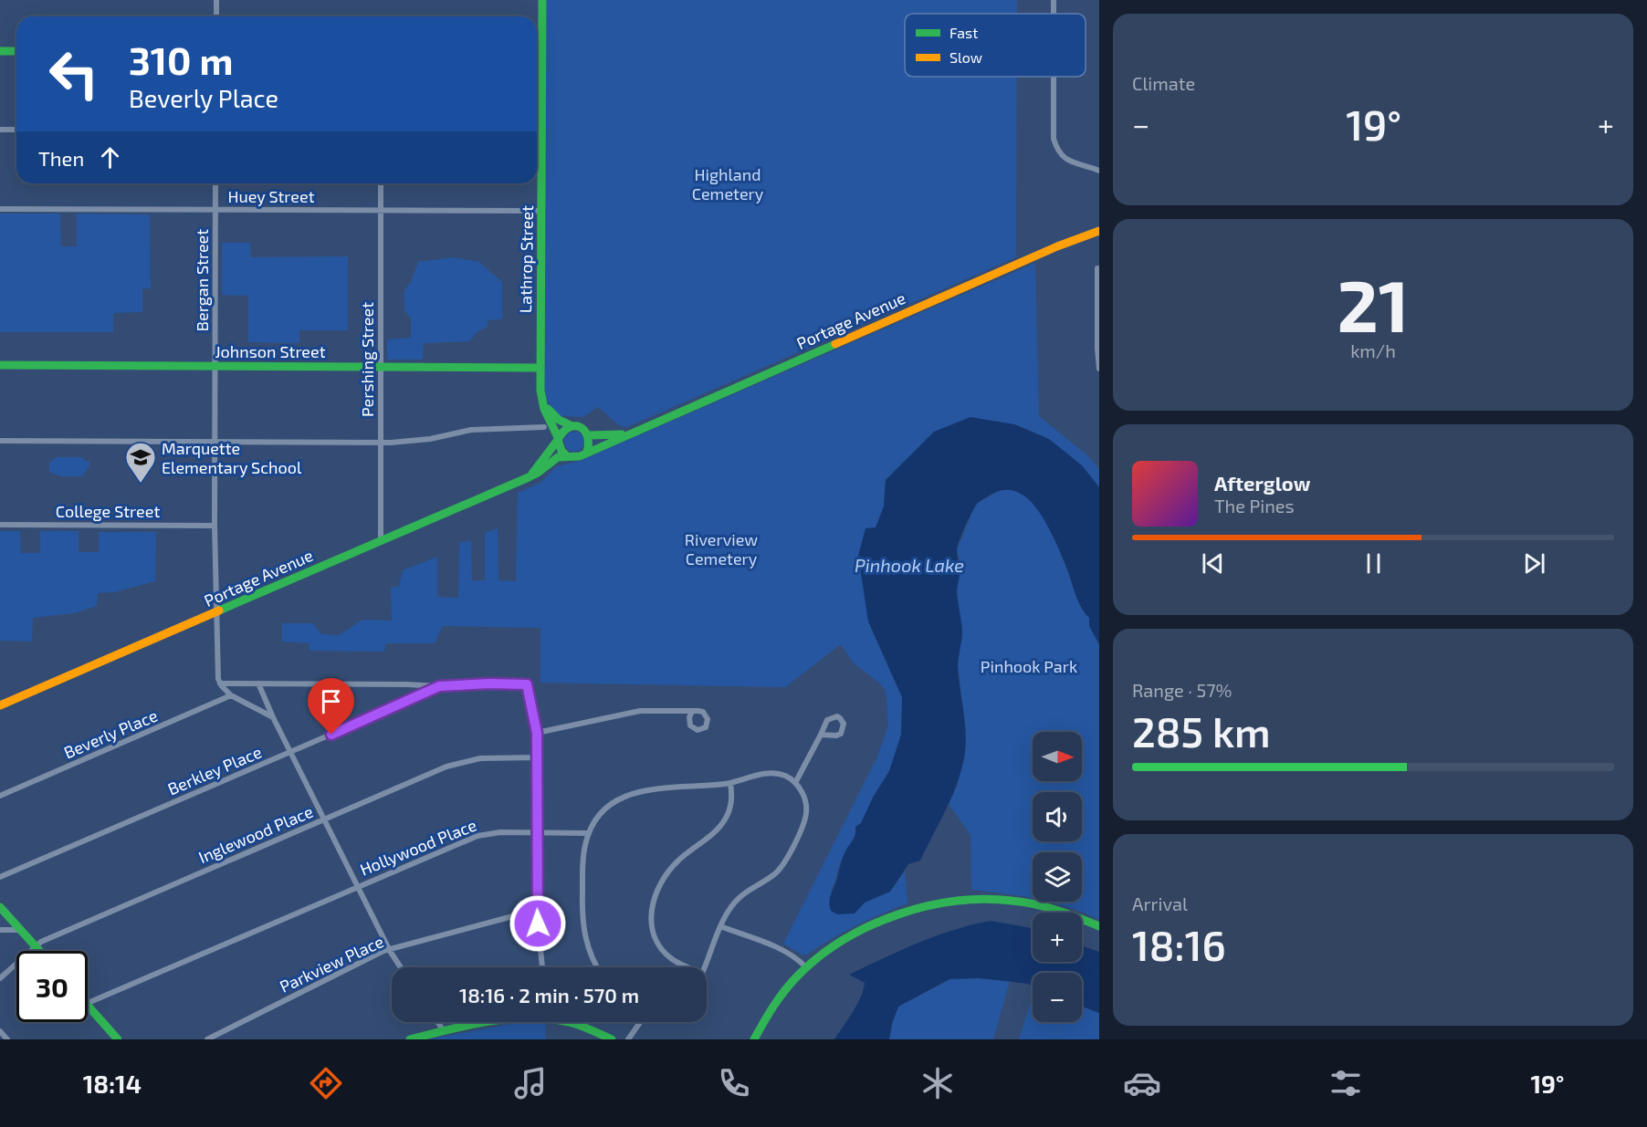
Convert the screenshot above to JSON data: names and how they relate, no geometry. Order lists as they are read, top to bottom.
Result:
{
  "streets": {
    "street": [
      "Huey Street",
      "Lathrop Street",
      "Bergan Street",
      "Portage Avenue",
      "Johnson Street",
      "Pershing Street",
      "College Street",
      "Beverly Place",
      "Berkley Place",
      "Inglewood Place",
      "Hollywood Place",
      "Parkview Place"
    ]
  },
  "crossings": [
    ["Huey Street", "Lathrop Street"],
    ["Huey Street", "Bergan Street"],
    ["Huey Street", "Pershing Street"],
    ["Lathrop Street", "Portage Avenue"],
    ["Lathrop Street", "Johnson Street"],
    ["Bergan Street", "Portage Avenue"],
    ["Bergan Street", "Johnson Street"],
    ["Bergan Street", "College Street"],
    ["Portage Avenue", "Pershing Street"],
    ["Johnson Street", "Pershing Street"]
  ],
  "water": ["Pinhook Lake"],
  "parks": ["Highland Cemetery", "Riverview Cemetery", "Pinhook Park"],
  "places": {
    "school or university": ["Marquette Elementary School"]
  },
  "legend": ["Fast", "Slow"],
  "north": "right",
  "page": {
    "tile": [
      "Climate",
      ["21", "km/h"],
      ["Range · 57%", "285 km"],
      ["Arrival", "18:16"]
    ],
    "turn": ["310 m", "Beverly Place"],
    "heat": ["−", "19°", "+"],
    "then": "Then",
    "song": ["Afterglow", "The Pines"],
    "map_buttons": ["+", "−"],
    "limit": "30",
    "trip": "18:16 · 2 min · 570 m",
    "tabs": ["18:14", "19°"]
  }
}
